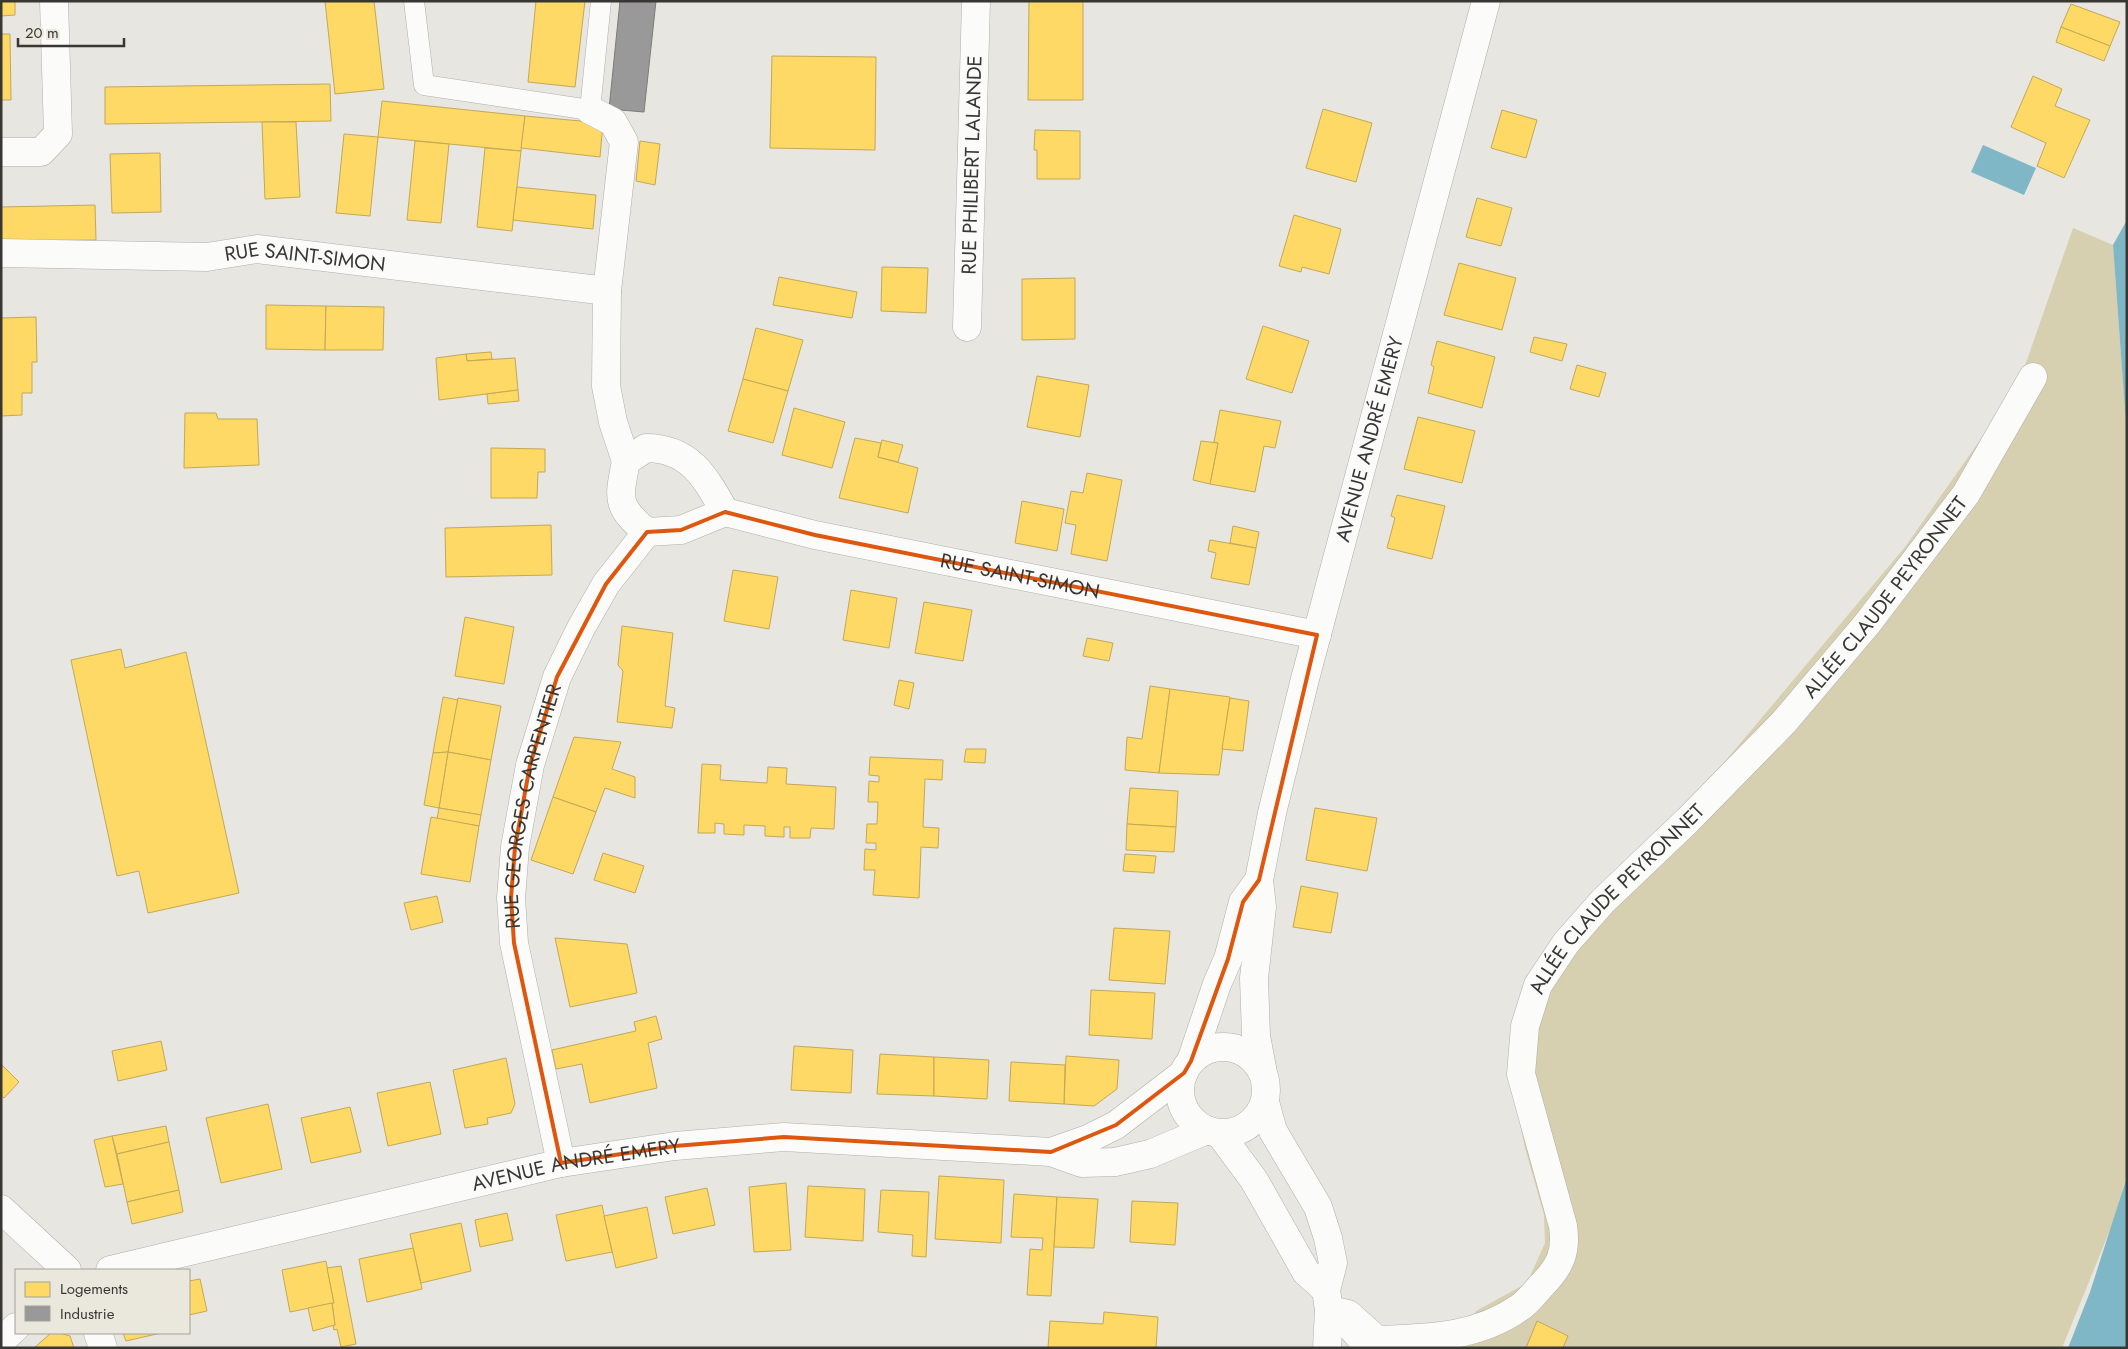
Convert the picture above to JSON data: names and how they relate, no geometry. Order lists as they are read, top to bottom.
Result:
{
  "streets": {
    "street": [
      "RUE PHILIBERT LALANDE",
      "RUE SAINT-SIMON",
      "AVENUE ANDRÉ EMERY",
      "ALLÉE CLAUDE PEYRONNET",
      "RUE GEORGES CARPENTIER"
    ]
  },
  "crossings": [
    ["RUE SAINT-SIMON", "AVENUE ANDRÉ EMERY"],
    ["RUE SAINT-SIMON", "RUE GEORGES CARPENTIER"],
    ["AVENUE ANDRÉ EMERY", "RUE GEORGES CARPENTIER"]
  ],
  "legend": ["Logements", "Industrie"],
  "scale_bar": "20 m"
}
